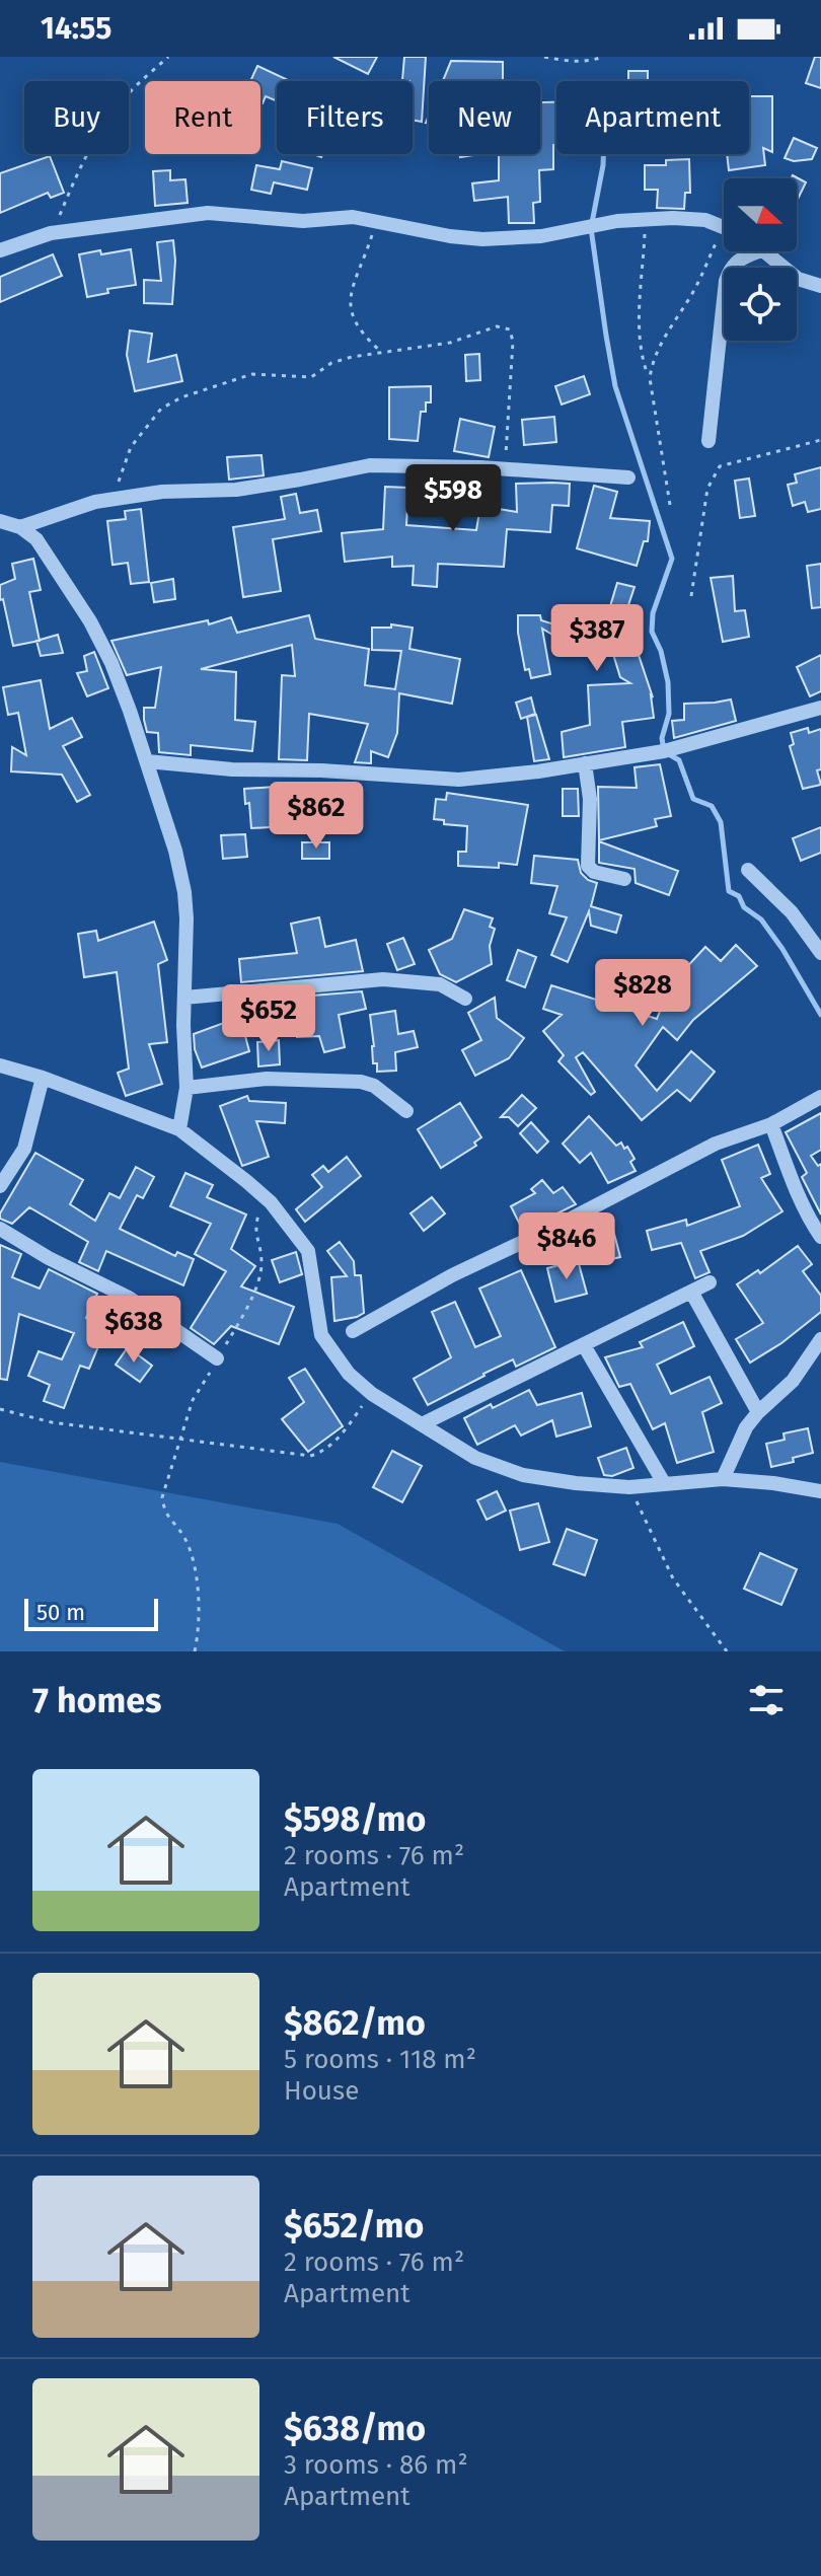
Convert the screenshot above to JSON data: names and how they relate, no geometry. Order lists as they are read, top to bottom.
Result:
{
  "scale_bar": "50 m",
  "north": "right",
  "page": {
    "status": "14:55",
    "chip": [
      "Buy",
      "Rent",
      "Filters",
      "New",
      "Apartment"
    ],
    "price": [
      "$598",
      "$387",
      "$862",
      "$828",
      "$652",
      "$846",
      "$638"
    ],
    "scale": "50 m",
    "heading": "7 homes",
    "list": [
      {
        "name": "$598/mo",
        "note": "2 rooms · 76 m² · Apartment"
      },
      {
        "name": "$862/mo",
        "note": "5 rooms · 118 m² · House"
      },
      {
        "name": "$652/mo",
        "note": "2 rooms · 76 m² · Apartment"
      },
      {
        "name": "$638/mo",
        "note": "3 rooms · 86 m² · Apartment"
      }
    ]
  }
}
